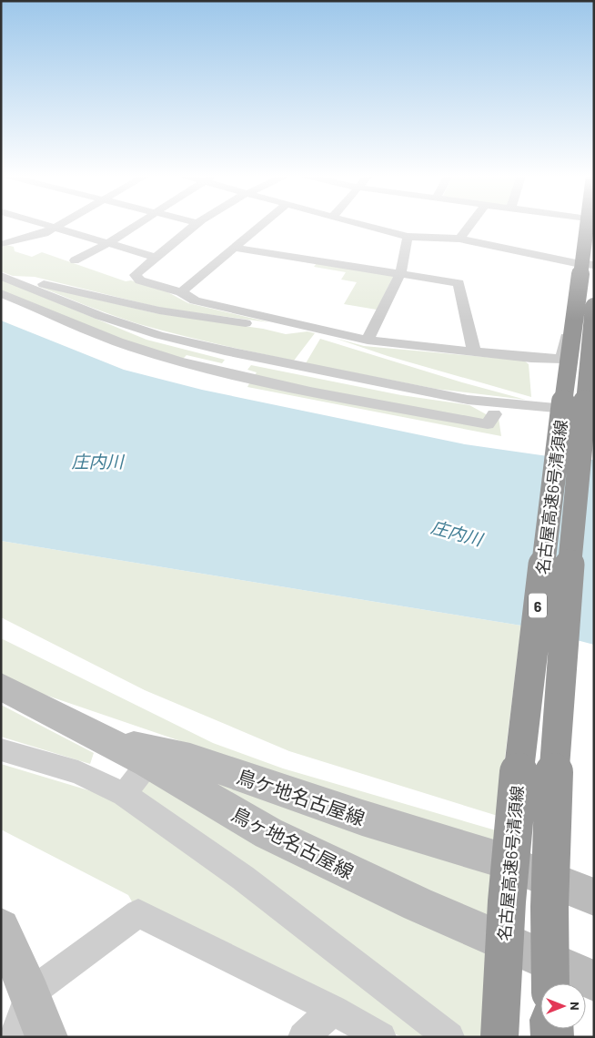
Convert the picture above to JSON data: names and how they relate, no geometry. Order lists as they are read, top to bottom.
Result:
{
  "streets": {
    "highway": ["名古屋高速6号清須線", "6"],
    "main road": ["鳥ケ地名古屋線", "鳥ヶ地名古屋線"]
  },
  "crossings": [
    ["鳥ケ地名古屋線", "鳥ヶ地名古屋線"]
  ],
  "water": ["庄内川"],
  "north": "right"
}
